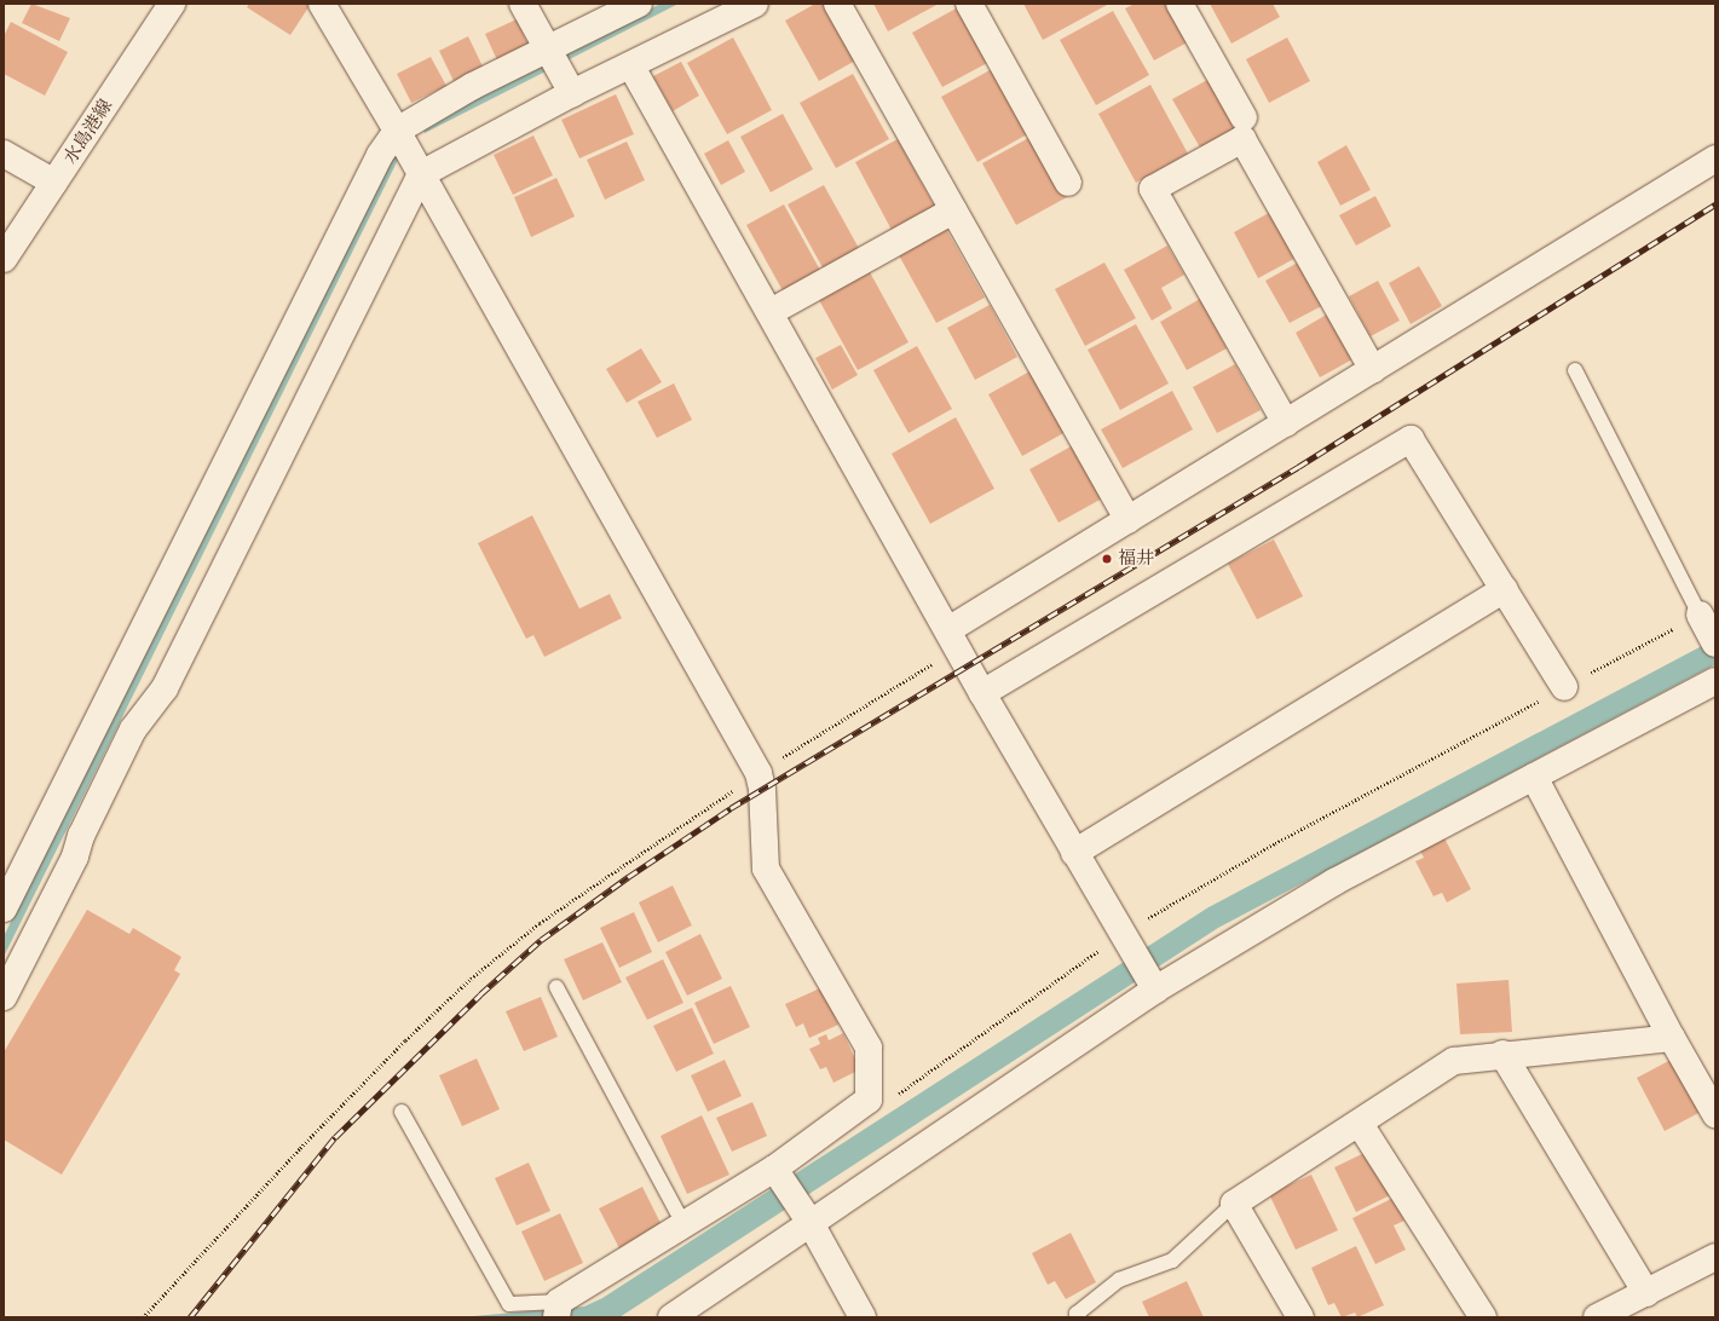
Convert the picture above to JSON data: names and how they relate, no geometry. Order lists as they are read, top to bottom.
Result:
{
  "streets": {
    "street": ["水島港線"]
  },
  "places": ["福井"]
}
